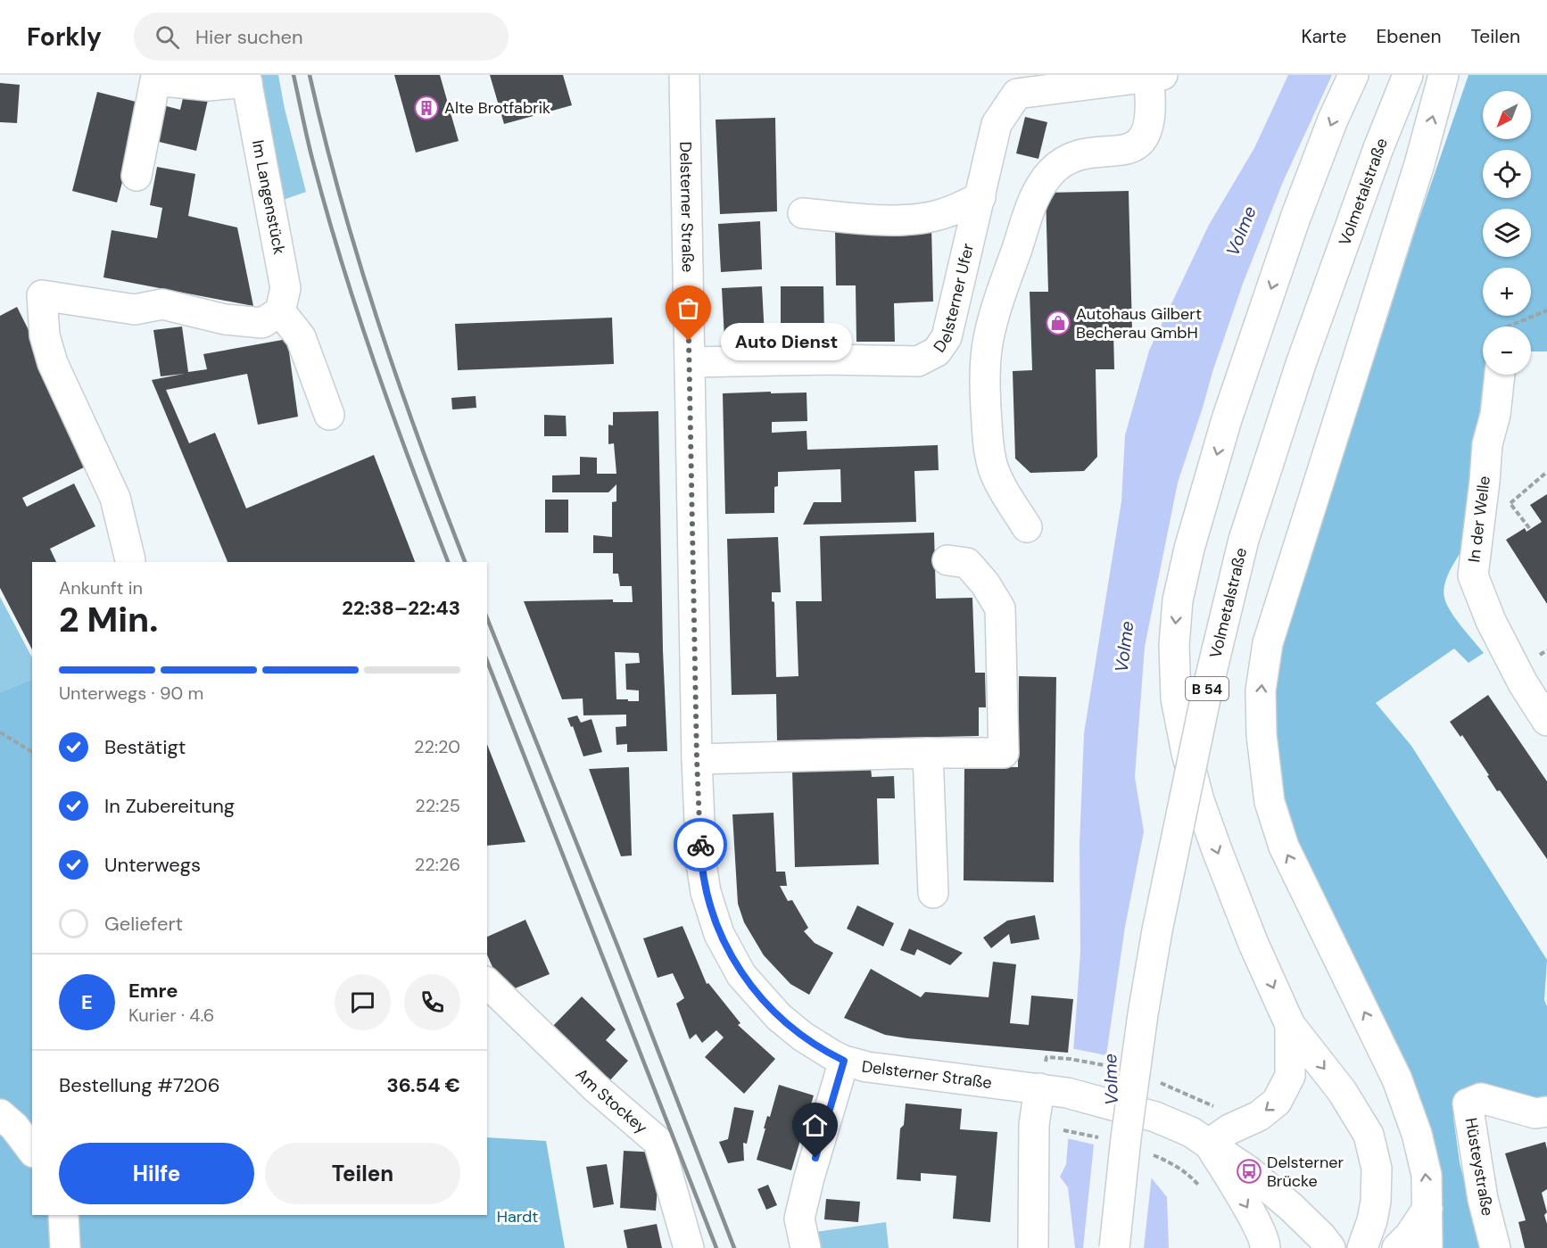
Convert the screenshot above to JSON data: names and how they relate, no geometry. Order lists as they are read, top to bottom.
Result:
{
  "streets": {
    "main road": [
      "Volmetalstraße",
      "Im Langenstück",
      "Delsterner Straße",
      "Delsterner Ufer",
      "In der Welle",
      "B 54",
      "Am Stockey",
      "Hüsteystraße"
    ]
  },
  "crossings": [
    ["Delsterner Straße", "Delsterner Ufer"]
  ],
  "water": ["Volme"],
  "parks": ["Hardt"],
  "places": {
    "building": ["Alte Brotfabrik"],
    "shop": ["Autohaus Gilbert Becherau GmbH"],
    "other": ["Auto Dienst"],
    "bus stop": ["Delsterner Brücke"]
  },
  "north": "bottom left",
  "page": {
    "header": "Forkly",
    "search": "Hier suchen",
    "nav": ["Karte", "Ebenen", "Teilen"],
    "map_buttons": ["+", "−"],
    "bubble": "Auto Dienst",
    "heading": ["2 Min.", "Ankunft in", "22:38–22:43"],
    "panel": [
      "Emre",
      "Kurier · 4.6",
      "Bestellung #7206",
      "36.54 €"
    ],
    "bar": "Unterwegs · 90 m",
    "list": [
      ["Bestätigt", "22:20"],
      ["In Zubereitung", "22:25"],
      ["Unterwegs", "22:26"],
      "Geliefert"
    ],
    "round": "E",
    "buttons": ["Hilfe", "Teilen"]
  }
}
